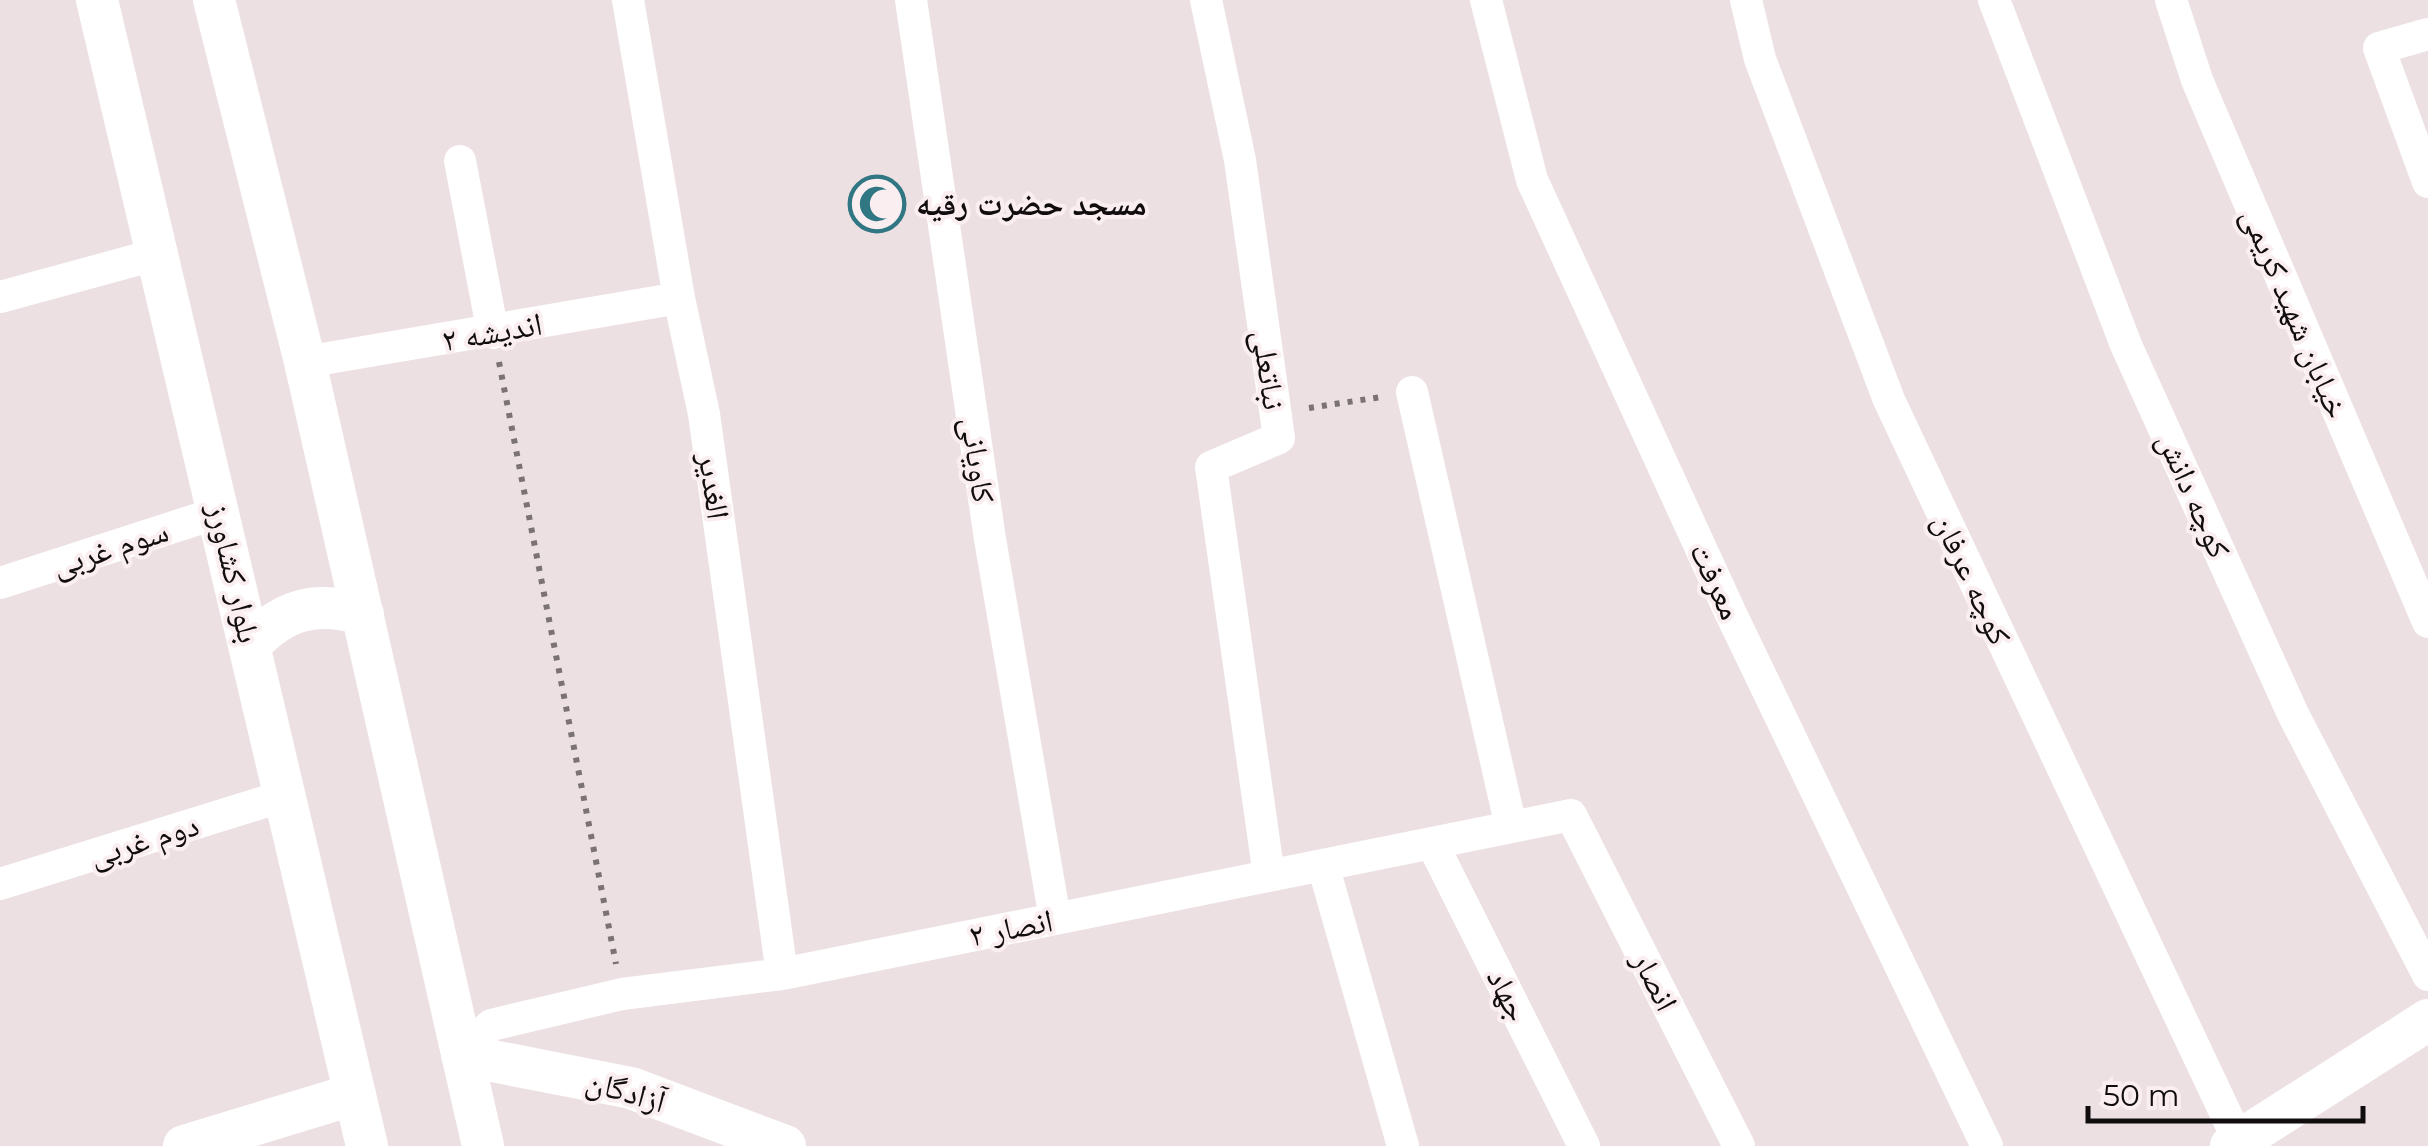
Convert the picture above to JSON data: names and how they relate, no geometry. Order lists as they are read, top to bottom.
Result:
{
  "streets": {
    "street": [
      "خیابان شهید کریمی",
      "اندیشه ۲",
      "نباتعلی",
      "کاویانی",
      "الغدیر",
      "کوچه دانش",
      "سوم غربی",
      "بلوار کشاورز",
      "کوچه عرفان",
      "معرفت",
      "دوم غربی",
      "انصار ۲",
      "انصار",
      "جهاد",
      "آزادگان"
    ]
  },
  "crossings": [
    ["اندیشه ۲", "الغدیر"],
    ["نباتعلی", "انصار ۲"],
    ["کاویانی", "انصار ۲"],
    ["الغدیر", "انصار ۲"],
    ["سوم غربی", "بلوار کشاورز"],
    ["بلوار کشاورز", "دوم غربی"],
    ["انصار ۲", "انصار"],
    ["انصار ۲", "جهاد"],
    ["انصار ۲", "آزادگان"]
  ],
  "places": {
    "mosque": ["مسجد حضرت رقیه"]
  },
  "scale_bar": "50 m"
}
